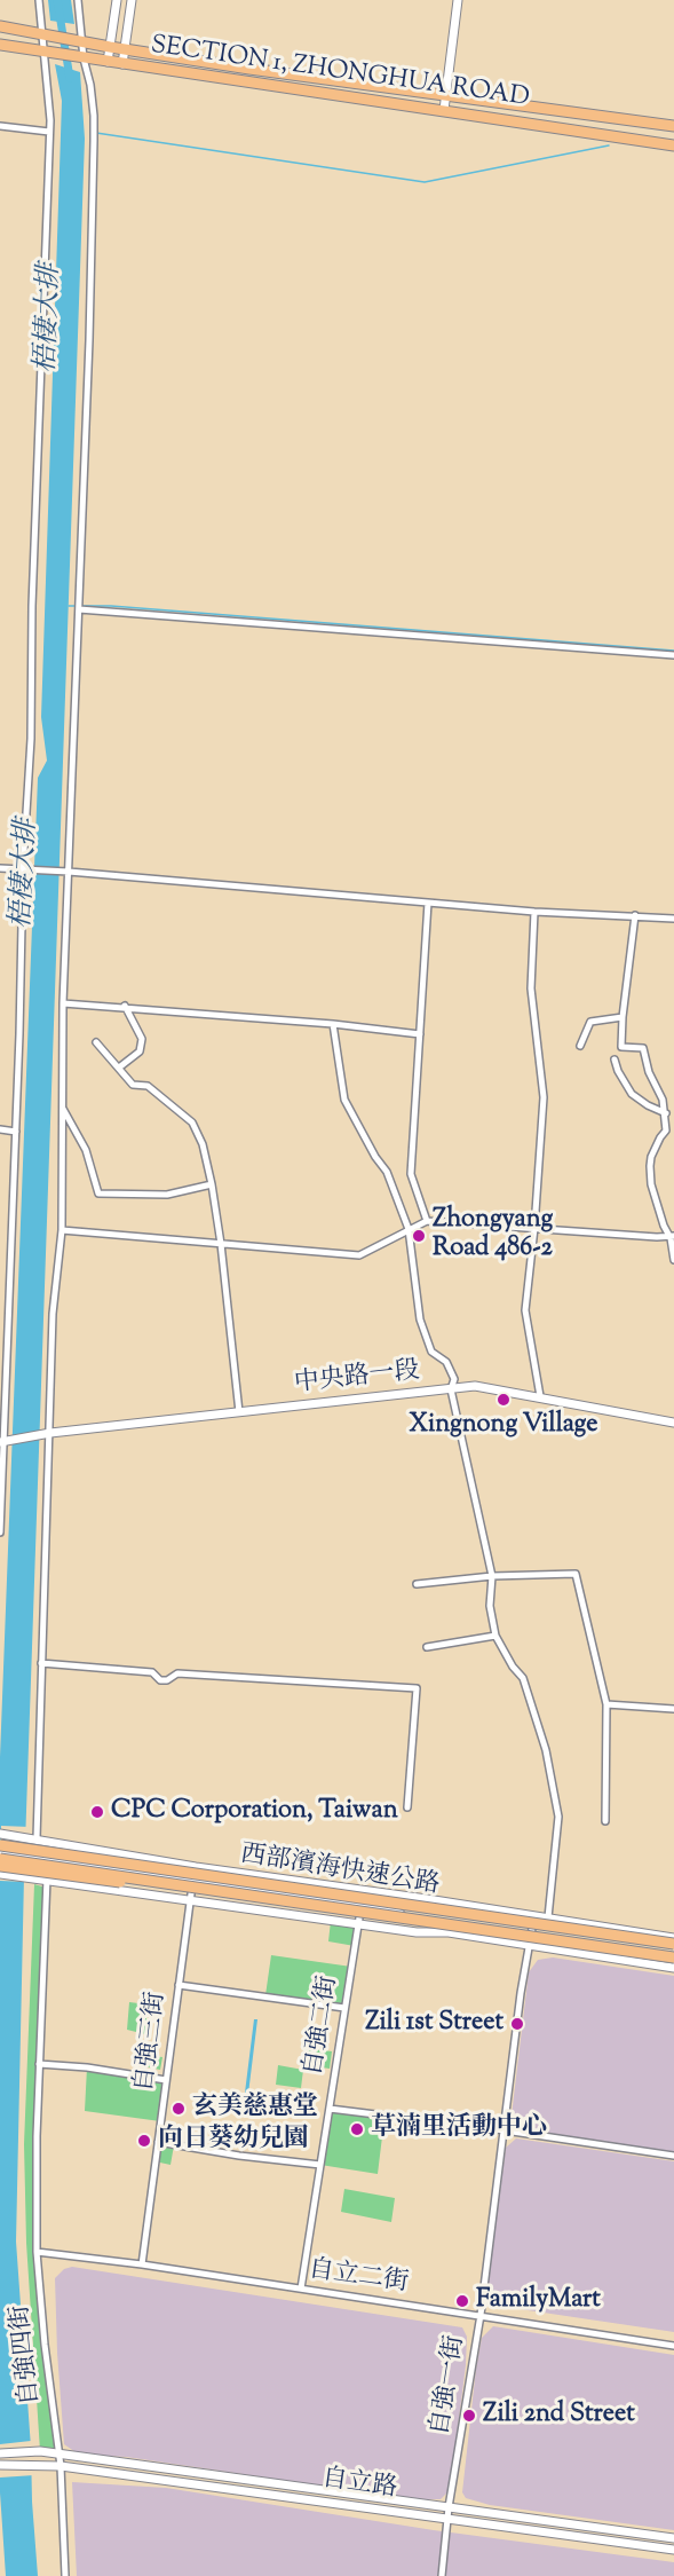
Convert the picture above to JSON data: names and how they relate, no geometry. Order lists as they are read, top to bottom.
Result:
{
  "streets": {
    "main road": ["SECTION 1, ZHONGHUA ROAD", "西部濱海快速公路"],
    "street": [
      "中央路一段",
      "自強二街",
      "自強三街",
      "自立二街",
      "自強四街",
      "自強一街",
      "自立路"
    ]
  },
  "crossings": [
    ["自強二街", "自立二街"],
    ["自強三街", "自立二街"],
    ["自立二街", "自強四街"],
    ["自立二街", "自強一街"],
    ["自強四街", "自立路"],
    ["自強一街", "自立路"]
  ],
  "water": ["梧棲大排"],
  "places": [
    "Zhongyang Road 486-2",
    "Xingnong Village",
    "CPC Corporation, Taiwan",
    "Zili 1st Street",
    "玄美慈惠堂",
    "草湳里活動中心",
    "向日葵幼兒園",
    "FamilyMart",
    "Zili 2nd Street"
  ]
}
